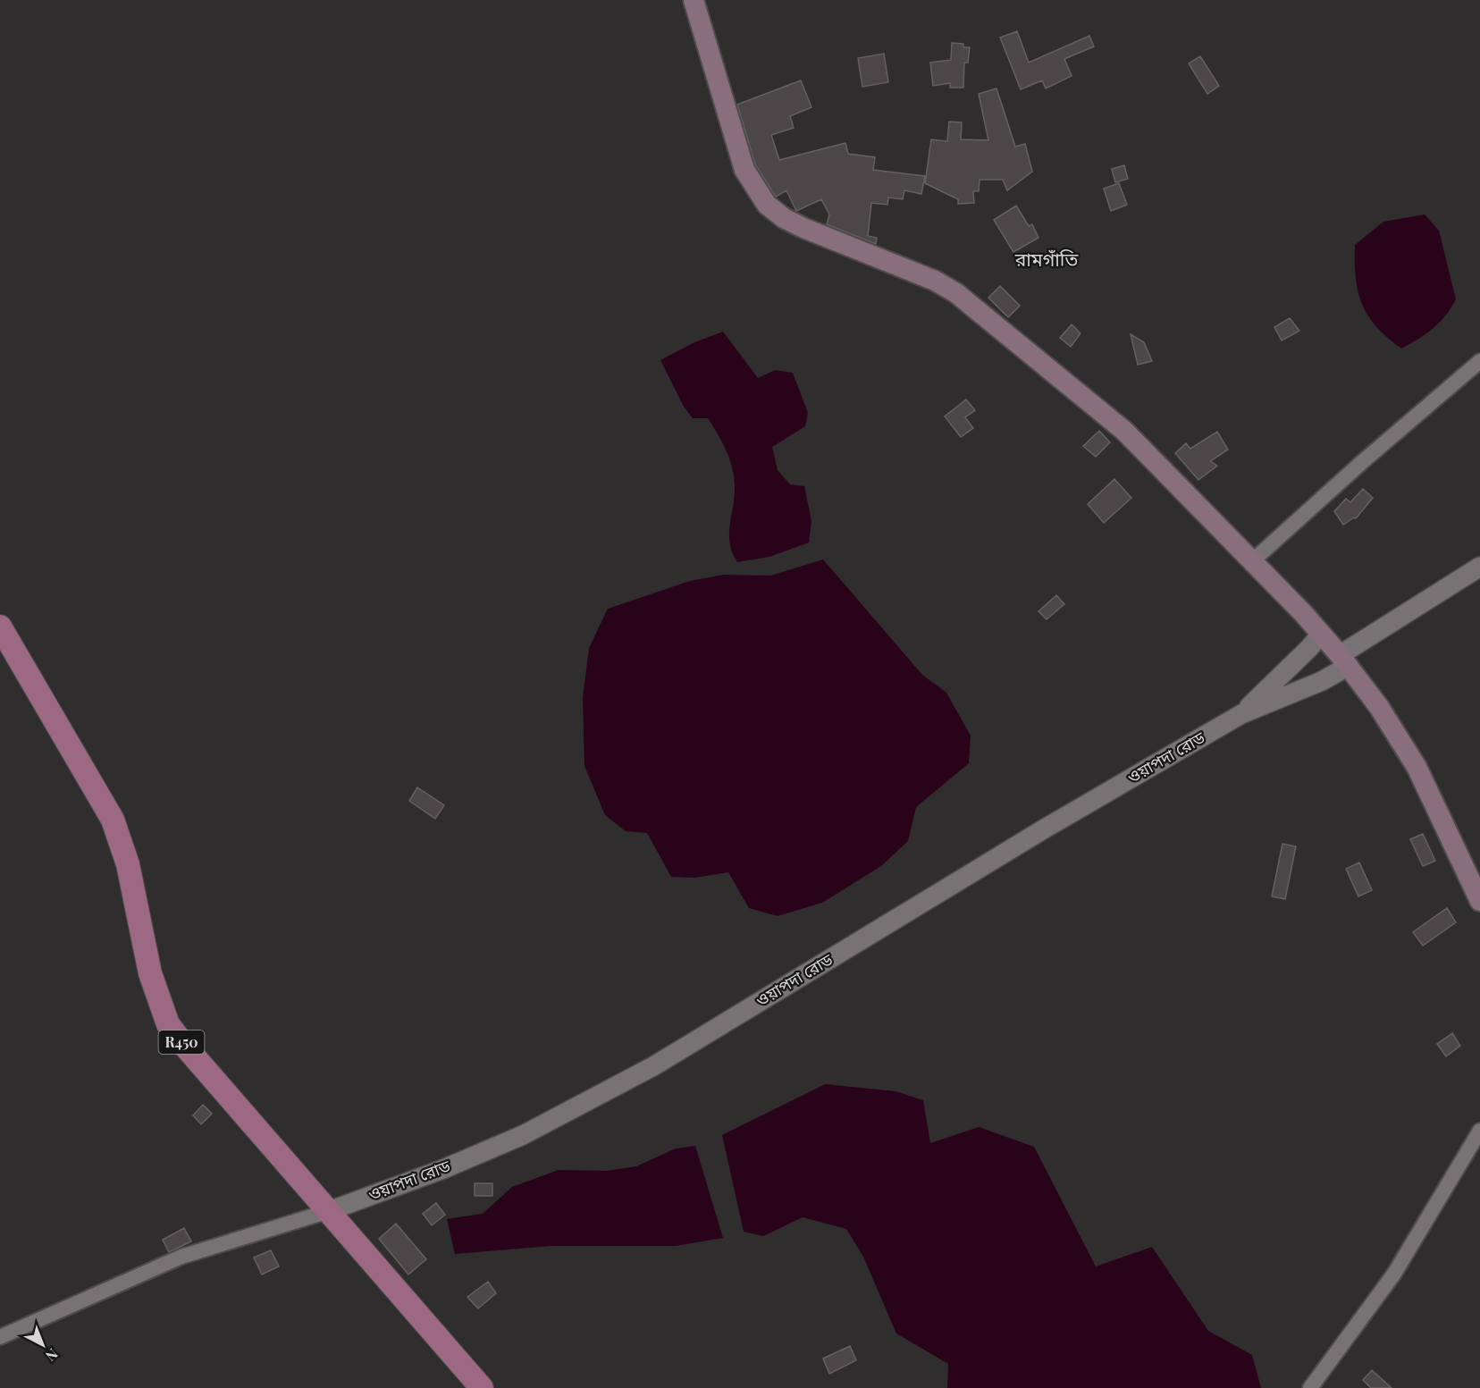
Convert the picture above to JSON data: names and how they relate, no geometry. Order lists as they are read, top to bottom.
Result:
{
  "streets": {
    "main road": ["R450"],
    "street": ["ওয়াপদা রোড"]
  },
  "crossings": [
    ["ওয়াপদা রোড", "R450"]
  ],
  "districts": ["রামগাঁতি"],
  "north": "bottom right"
}
